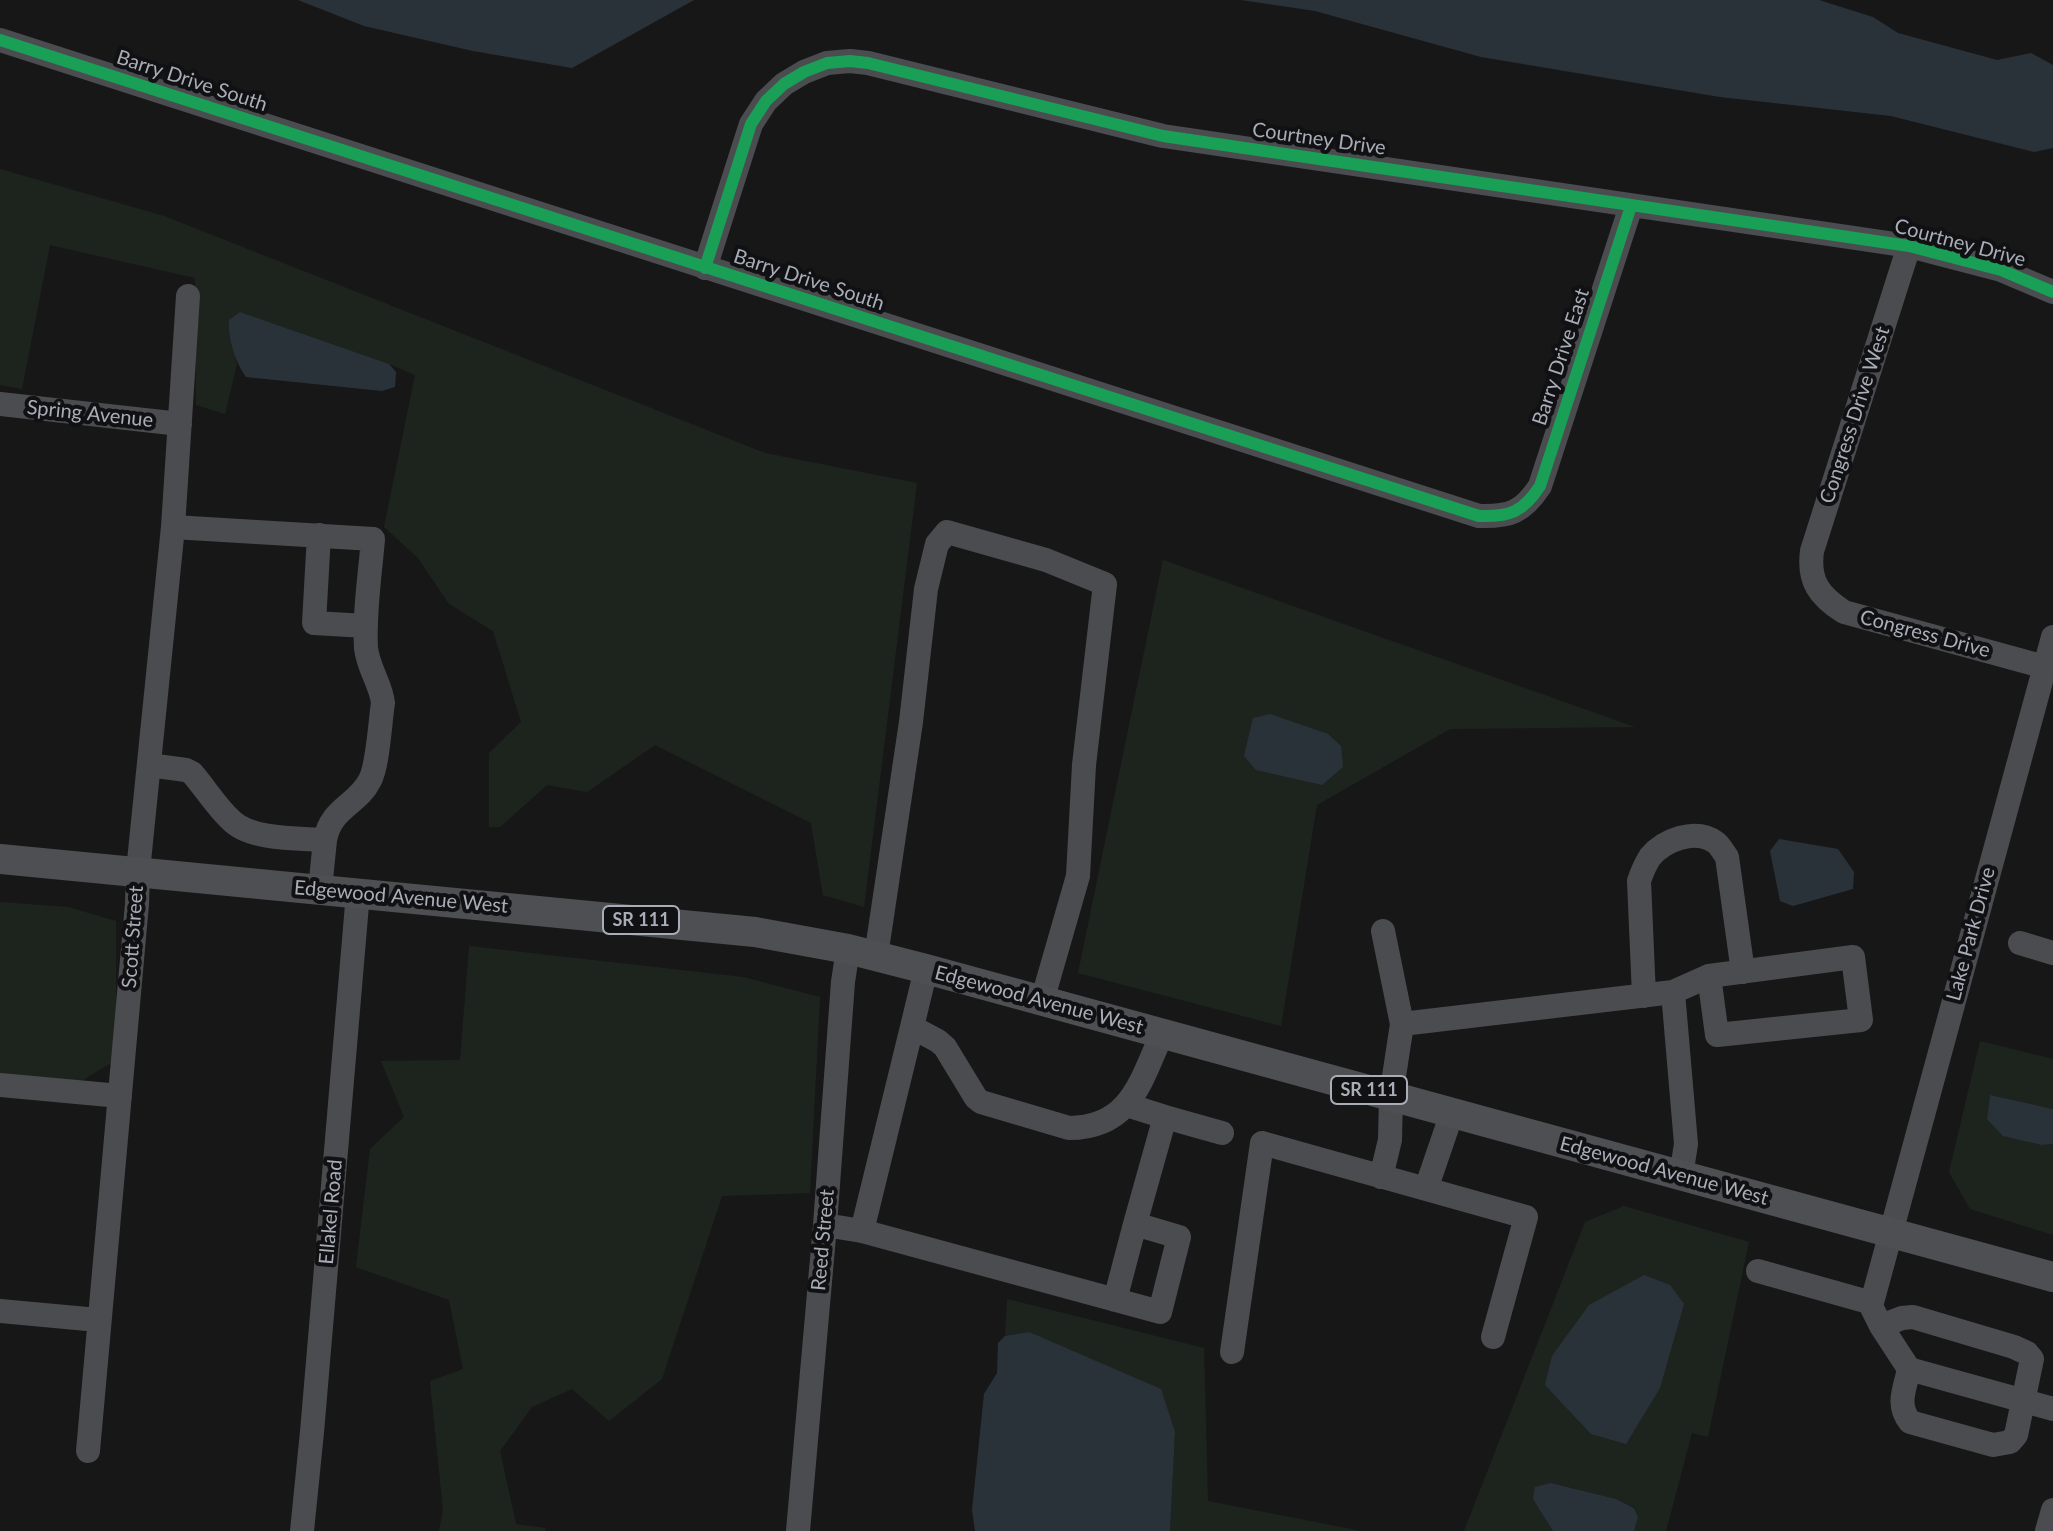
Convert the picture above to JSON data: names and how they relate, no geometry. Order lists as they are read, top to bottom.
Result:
{
  "streets": {
    "main road": ["Edgewood Avenue West", "SR 111"],
    "street": [
      "Barry Drive South",
      "Courtney Drive",
      "Barry Drive East",
      "Spring Avenue",
      "Congress Drive West",
      "Congress Drive",
      "Lake Park Drive",
      "Scott Street",
      "Ellakel Road",
      "Reed Street"
    ]
  },
  "crossings": [
    ["Barry Drive South", "Courtney Drive"],
    ["Barry Drive South", "Barry Drive East"],
    ["Courtney Drive", "Barry Drive East"],
    ["Courtney Drive", "Congress Drive West"],
    ["Spring Avenue", "Scott Street"],
    ["Congress Drive West", "Congress Drive"],
    ["Congress Drive", "Lake Park Drive"],
    ["Edgewood Avenue West", "Lake Park Drive"],
    ["Edgewood Avenue West", "Scott Street"],
    ["Edgewood Avenue West", "Ellakel Road"],
    ["Edgewood Avenue West", "Reed Street"]
  ]
}
